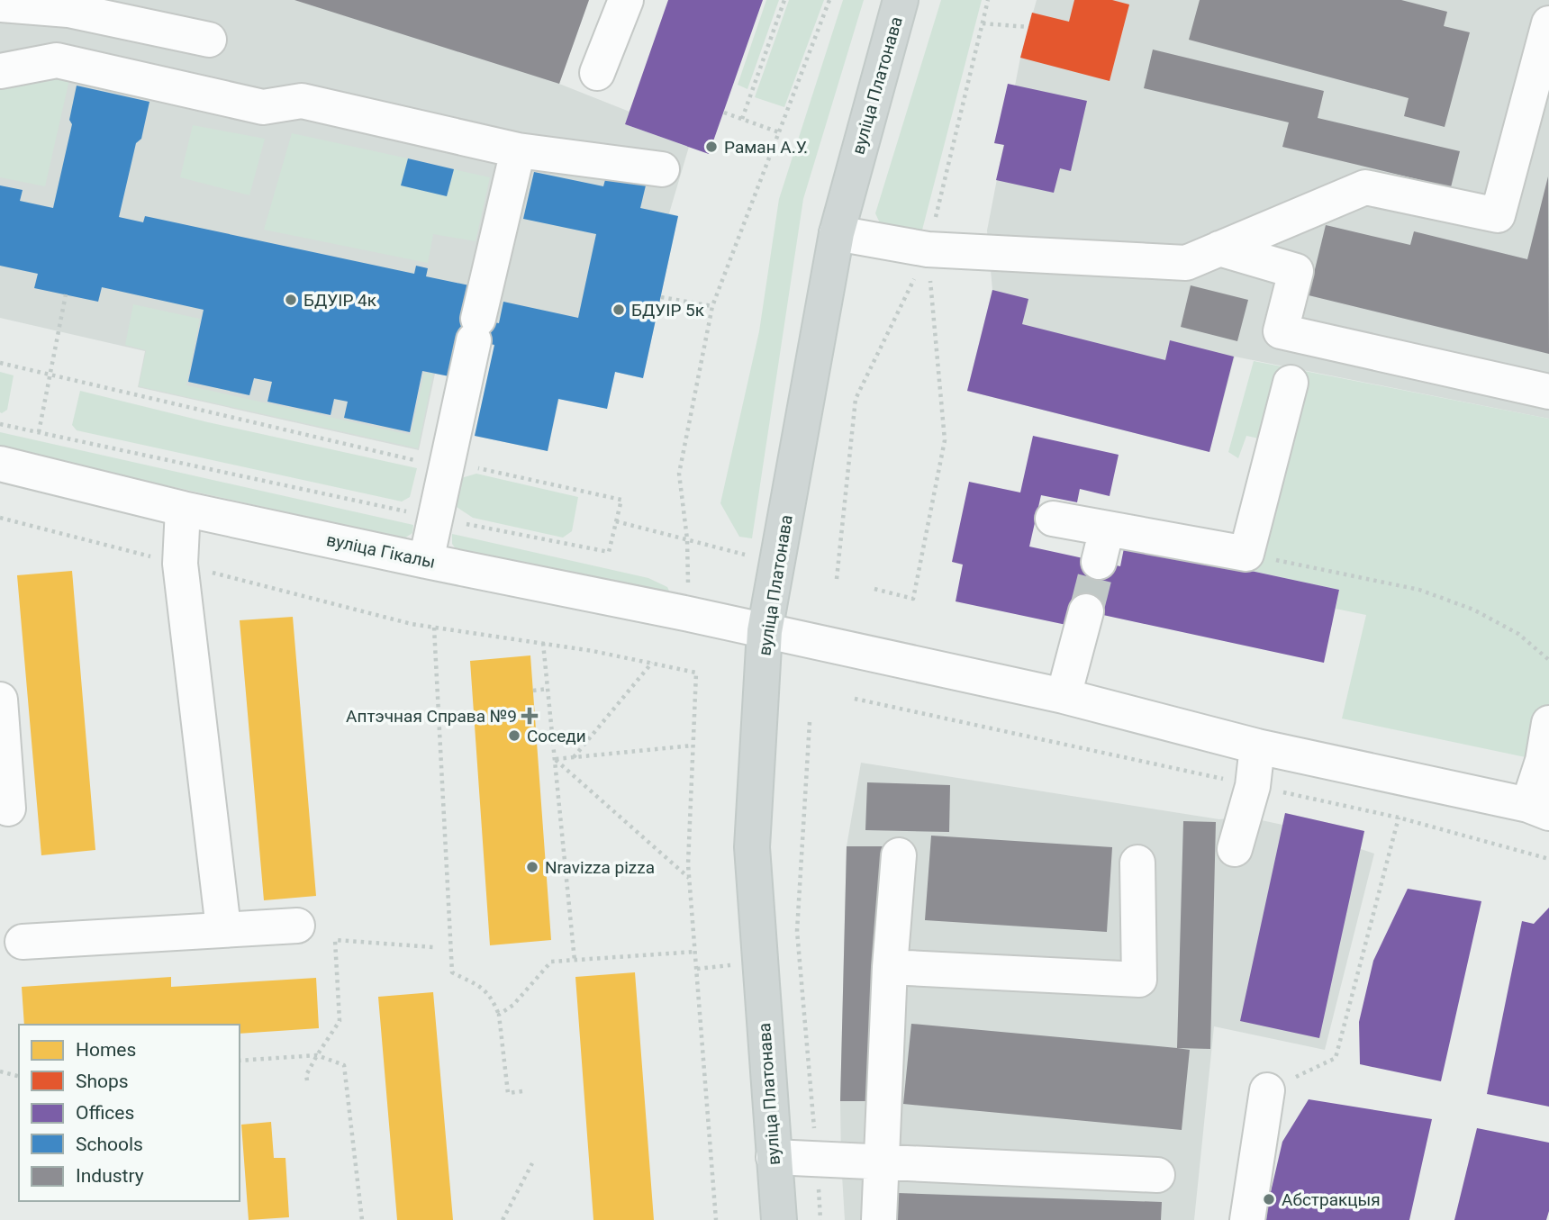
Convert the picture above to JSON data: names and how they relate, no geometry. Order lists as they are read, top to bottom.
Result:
{
  "streets": {
    "main road": ["вуліца Платонава"],
    "street": ["вуліца Гікалы"]
  },
  "crossings": [
    ["вуліца Платонава", "вуліца Гікалы"]
  ],
  "places": {
    "other": [
      "Раман А.У.",
      "БДУІР 4к",
      "БДУІР 5к",
      "Соседи",
      "Nravizza pizza",
      "Абстракцыя"
    ],
    "health": ["Аптэчная Справа №9"]
  },
  "legend": [
    "Homes",
    "Shops",
    "Offices",
    "Schools",
    "Industry"
  ]
}
